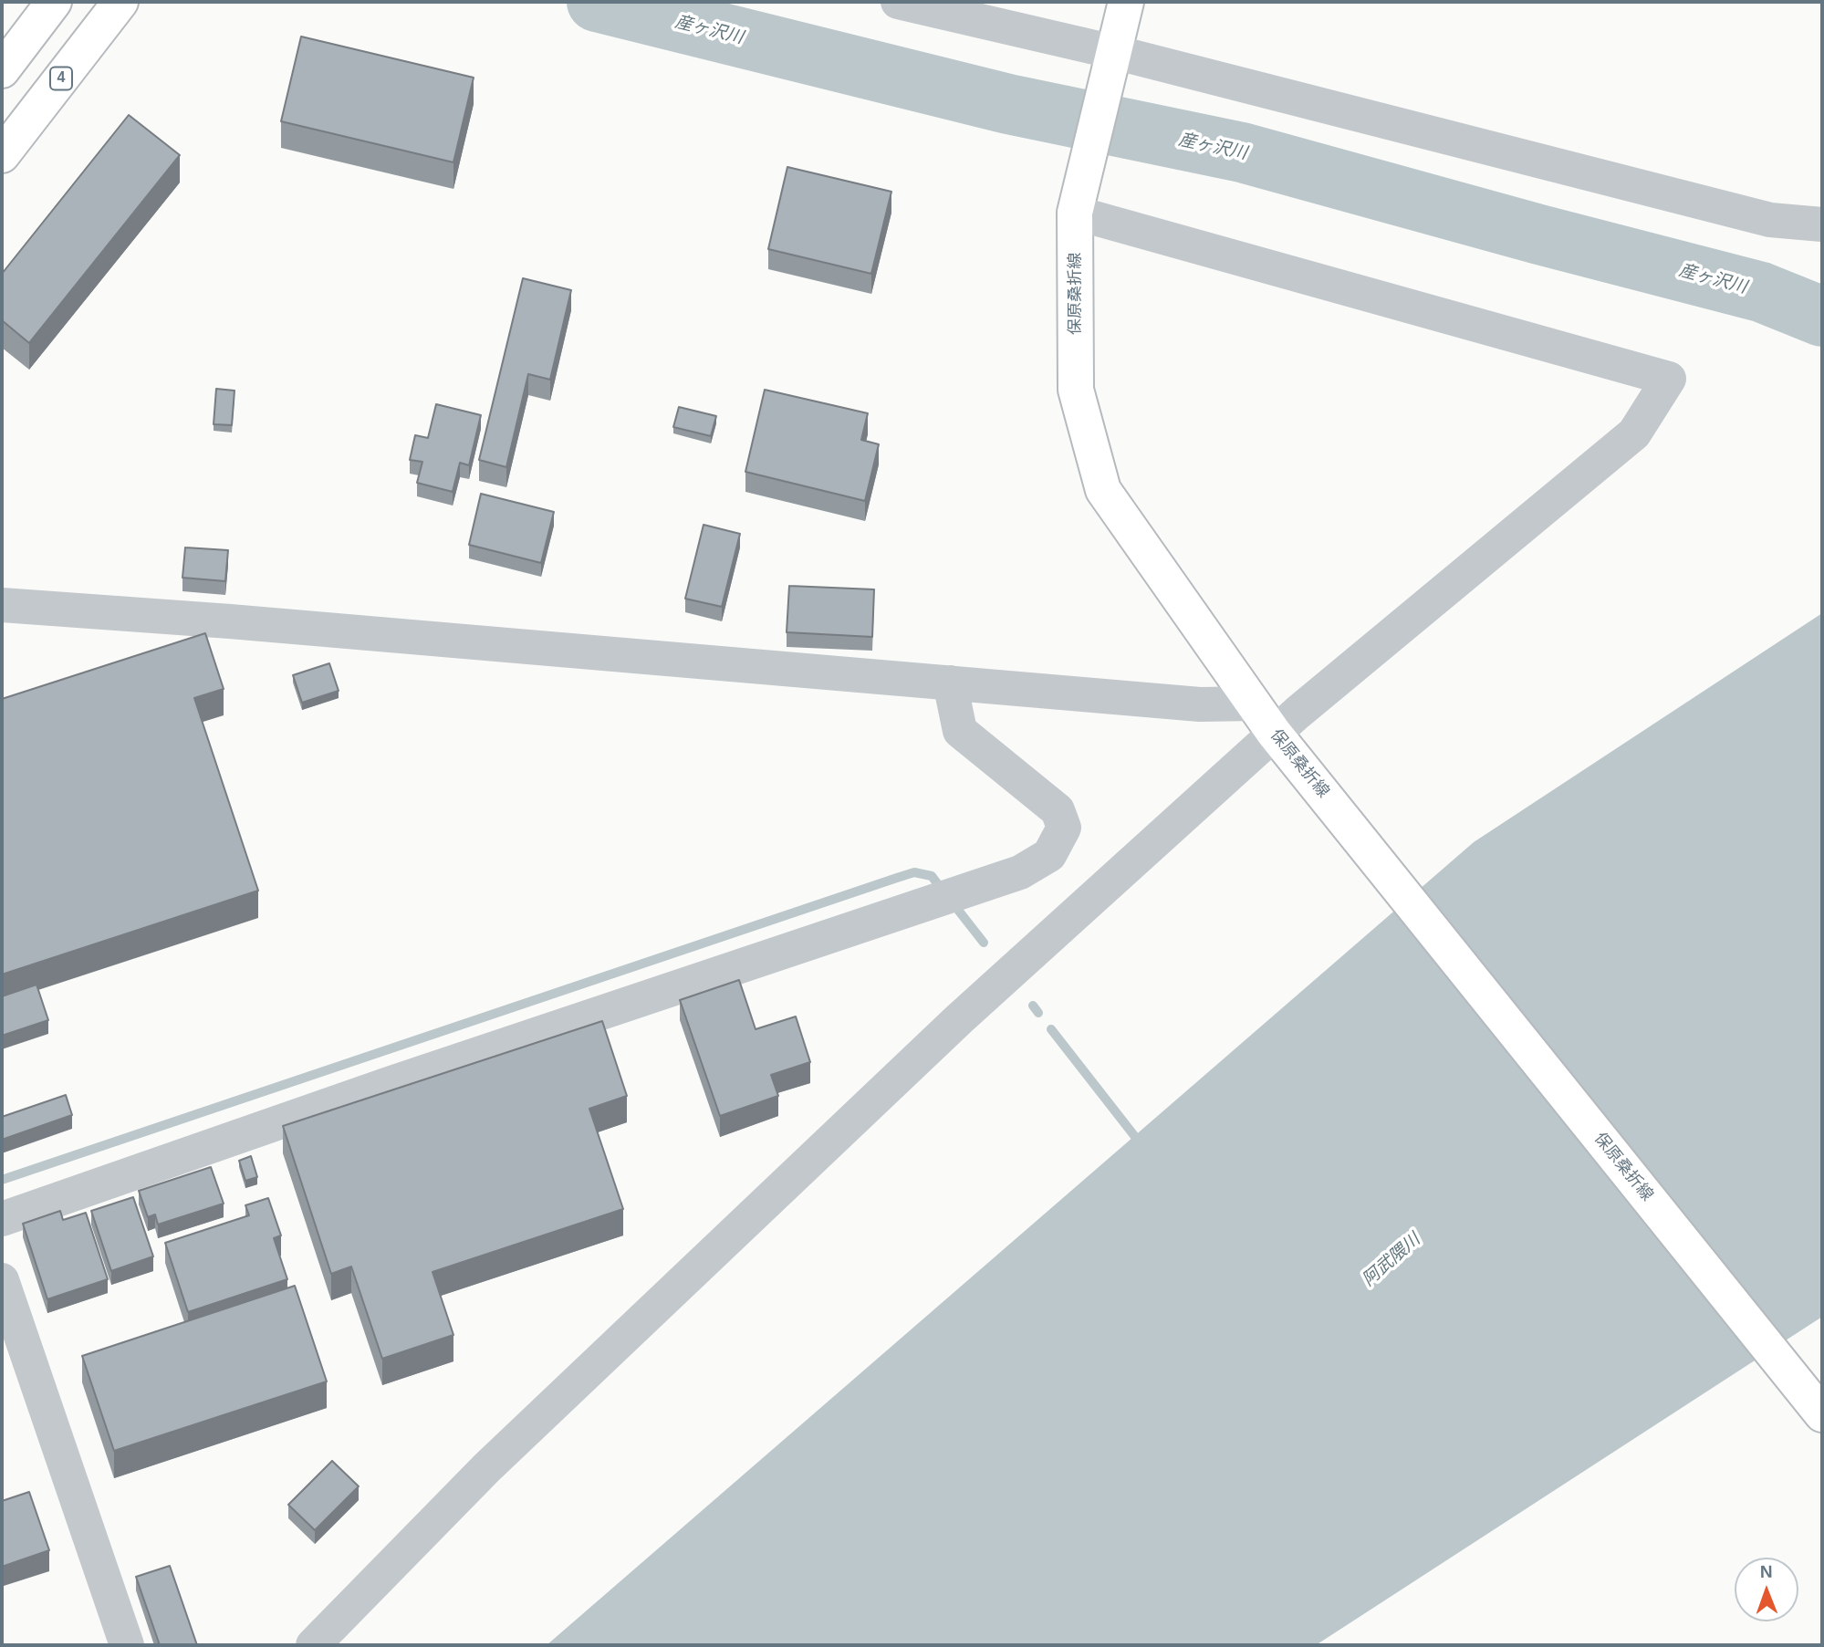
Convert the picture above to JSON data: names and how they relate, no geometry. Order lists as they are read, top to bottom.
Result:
{
  "streets": {
    "main road": ["4", "保原桑折線"]
  },
  "water": ["産ヶ沢川", "阿武隈川"],
  "north": "top"
}
